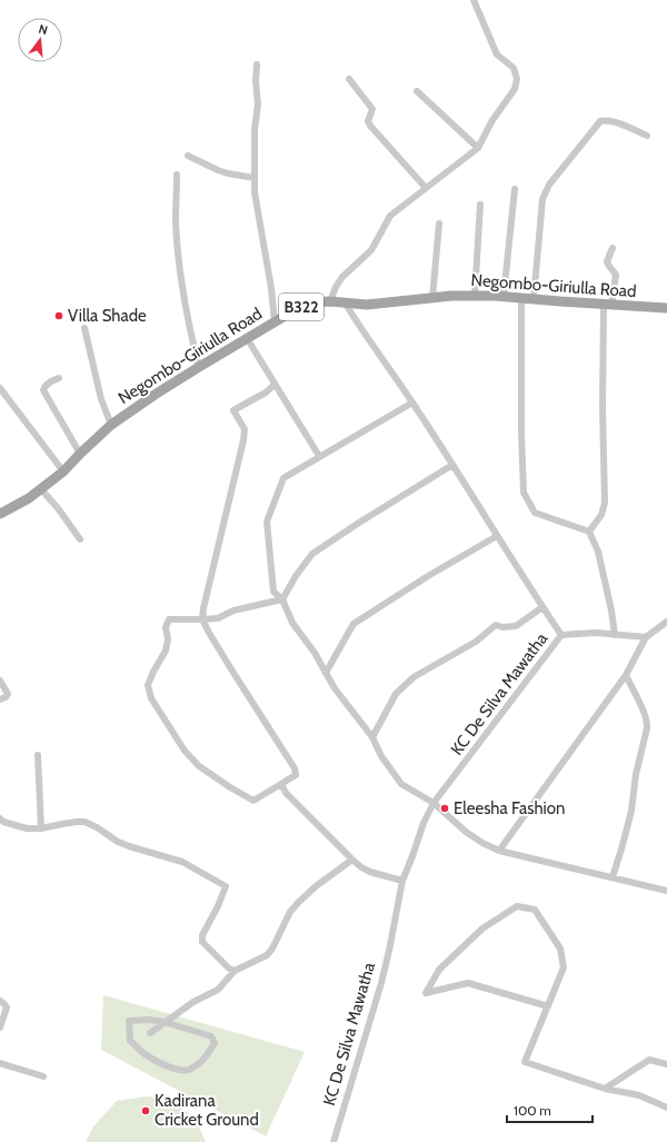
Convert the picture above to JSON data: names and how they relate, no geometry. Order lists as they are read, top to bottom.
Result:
{
  "streets": {
    "main road": ["Negombo-Giriulla Road", "B322"],
    "street": ["KC De Silva Mawatha"]
  },
  "crossings": [
    ["Negombo-Giriulla Road", "KC De Silva Mawatha"]
  ],
  "places": ["Villa Shade", "Eleesha Fashion", "Kadirana Cricket Ground"],
  "scale_bar": "100 m",
  "north": "top"
}
